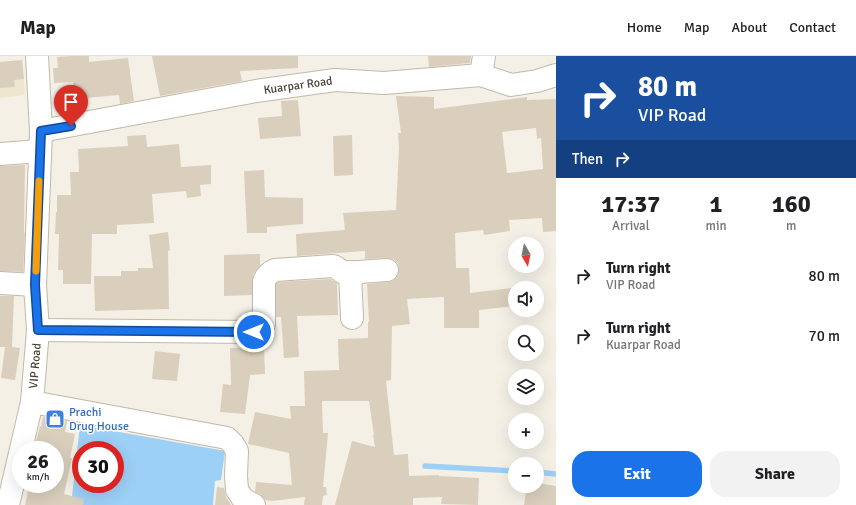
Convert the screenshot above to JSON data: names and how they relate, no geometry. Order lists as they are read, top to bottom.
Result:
{
  "streets": {
    "street": ["Kuarpar Road", "VIP Road"]
  },
  "crossings": [
    ["Kuarpar Road", "VIP Road"]
  ],
  "places": {
    "shop": ["Prachi Drug House"]
  },
  "north": "bottom",
  "page": {
    "header": "Map",
    "nav": [
      "Home",
      "Map",
      "About",
      "Contact"
    ],
    "turn": ["80 m", "VIP Road"],
    "then": "Then",
    "eta": [
      "17:37",
      "Arrival",
      "1",
      "min",
      "160",
      "m"
    ],
    "map_buttons": ["+", "−"],
    "list": [
      {
        "name": "Turn right",
        "note": "VIP Road",
        "value": "80 m"
      },
      {
        "name": "Turn right",
        "note": "Kuarpar Road",
        "value": "70 m"
      }
    ],
    "speed": "26 km/h",
    "limit": "30",
    "buttons": ["Exit", "Share"]
  }
}
